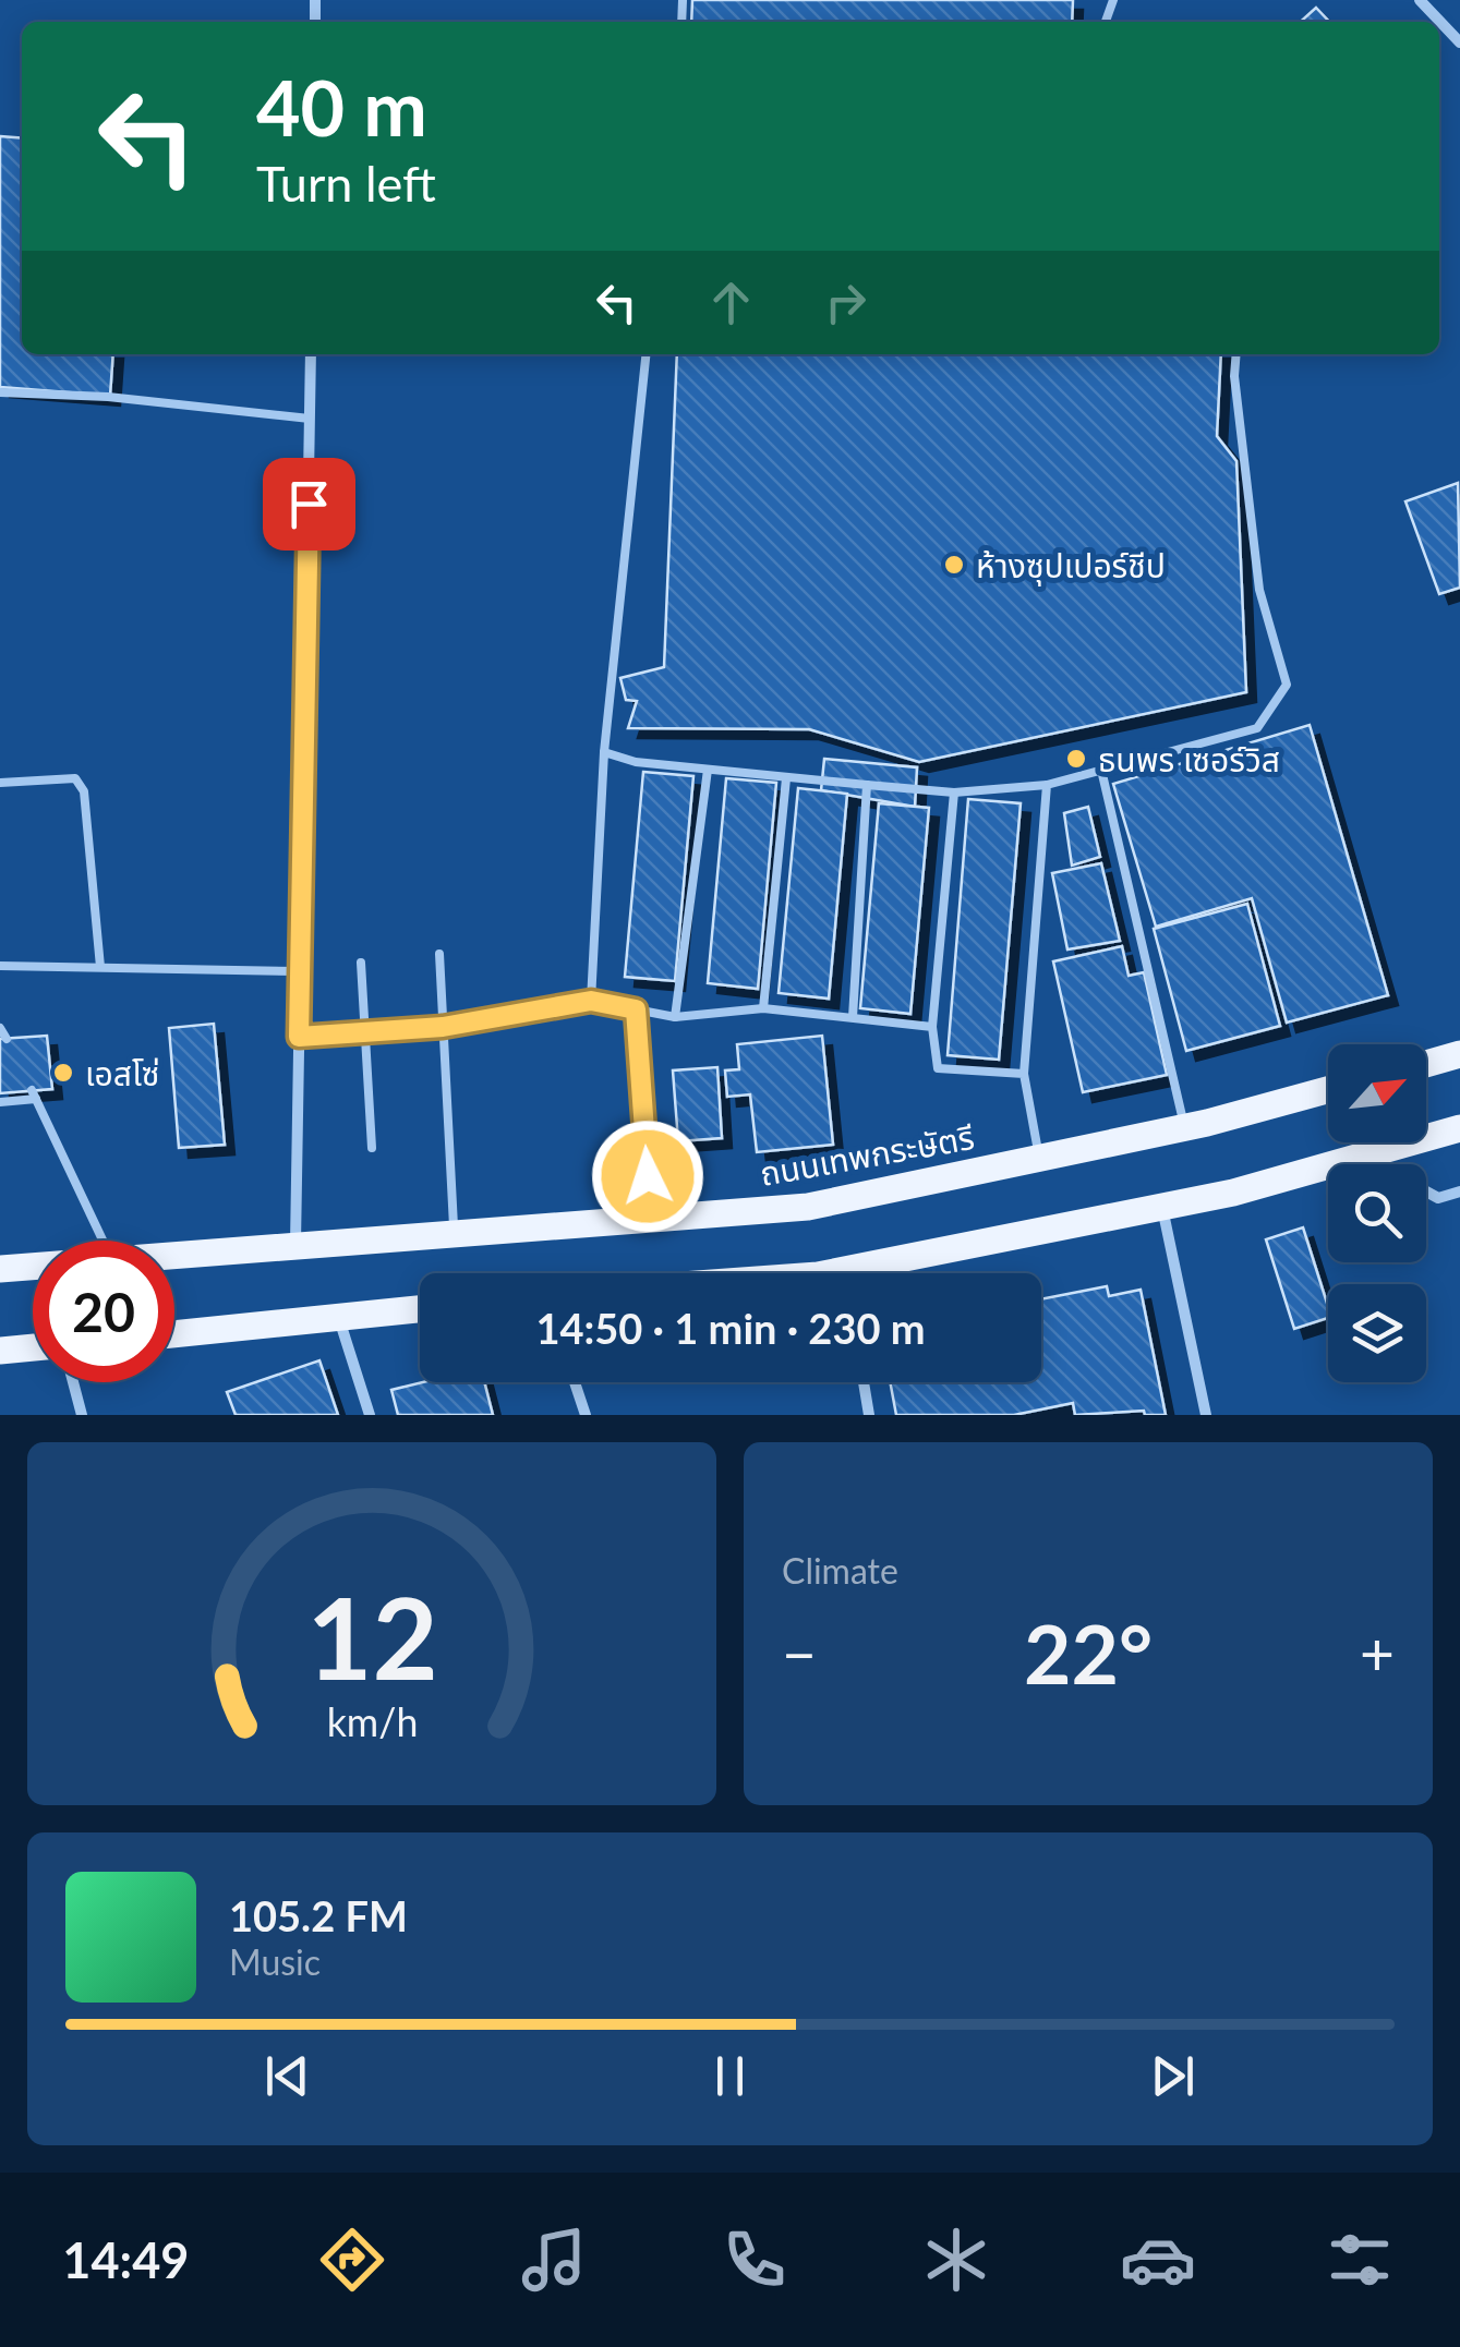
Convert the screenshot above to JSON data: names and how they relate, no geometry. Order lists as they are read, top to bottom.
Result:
{
  "streets": {
    "main road": ["ถนนเทพกระษัตรี"]
  },
  "places": ["ห้างซุปเปอร์ชีป", "ธนพร เซอร์วิส", "เอสโซ่"],
  "north": "top right",
  "page": {
    "turn": ["40 m", "Turn left"],
    "limit": "20",
    "trip": "14:50 · 1 min · 230 m",
    "tile": "Climate",
    "heat": ["−", "22°", "+"],
    "song": ["105.2 FM", "Music"],
    "tabs": "14:49",
    "gauge": ["12", "km/h"]
  }
}
